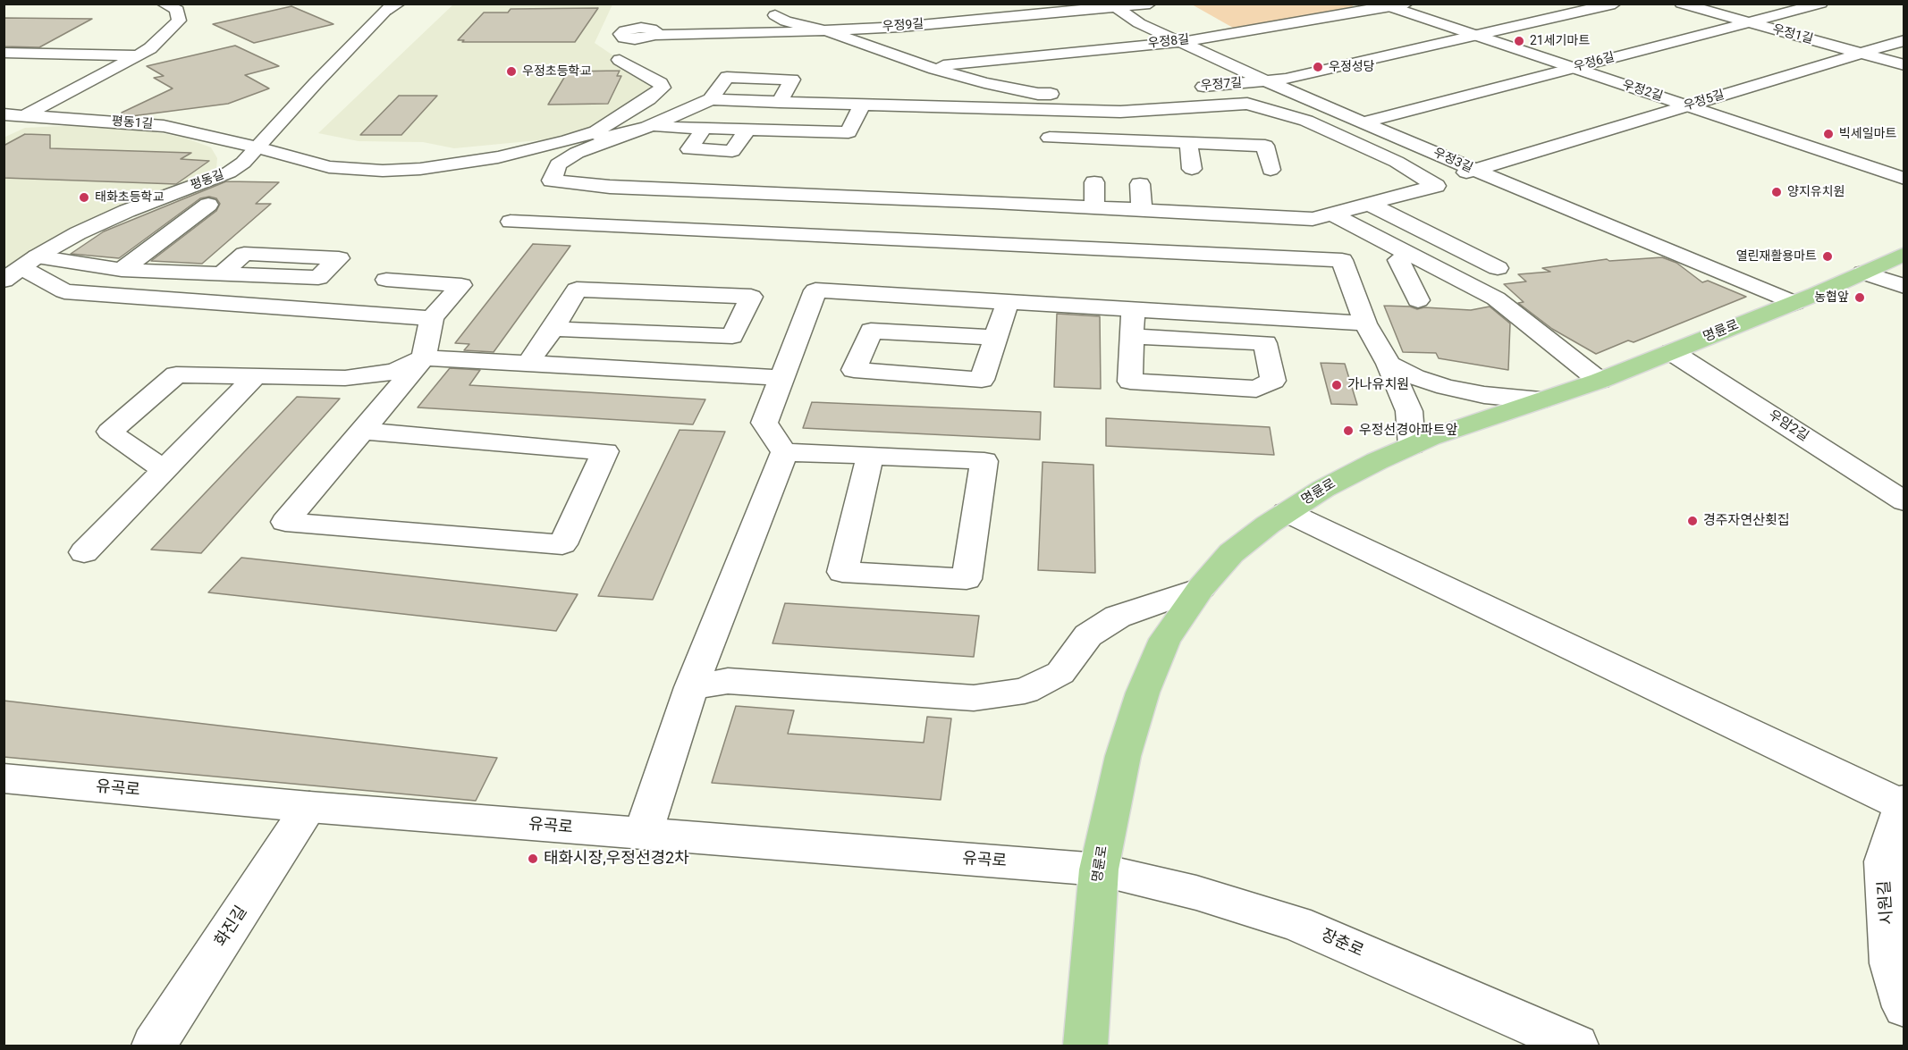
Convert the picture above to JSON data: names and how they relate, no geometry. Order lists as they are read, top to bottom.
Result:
{
  "streets": {
    "main road": ["명륜로"],
    "street": [
      "우정9길",
      "우정1길",
      "우정8길",
      "우정6길",
      "우정7길",
      "우정2길",
      "우정5길",
      "평동1길",
      "우정3길",
      "평동길",
      "우암2길",
      "유곡로",
      "시원길",
      "화진길",
      "장춘로"
    ]
  },
  "crossings": [
    ["우정9길", "우정3길"],
    ["우정1길", "우정6길"],
    ["우정1길", "우정5길"],
    ["우정8길", "우정2길"],
    ["우정8길", "우정3길"],
    ["우정6길", "우정2길"],
    ["우정6길", "우정3길"],
    ["우정7길", "우정2길"],
    ["우정7길", "우정3길"],
    ["우정2길", "우정5길"],
    ["우정5길", "우정3길"],
    ["평동1길", "평동길"],
    ["우정3길", "명륜로"],
    ["명륜로", "우암2길"],
    ["명륜로", "유곡로"],
    ["명륜로", "장춘로"],
    ["유곡로", "화진길"],
    ["유곡로", "장춘로"]
  ],
  "places": [
    "21세기마트",
    "우정성당",
    "우정초등학교",
    "빅세일마트",
    "양지유치원",
    "태화초등학교",
    "열린재활용마트",
    "농협앞",
    "가나유치원",
    "우정선경아파트앞",
    "경주자연산횟집",
    "태화시장,우정선경2차"
  ]
}
